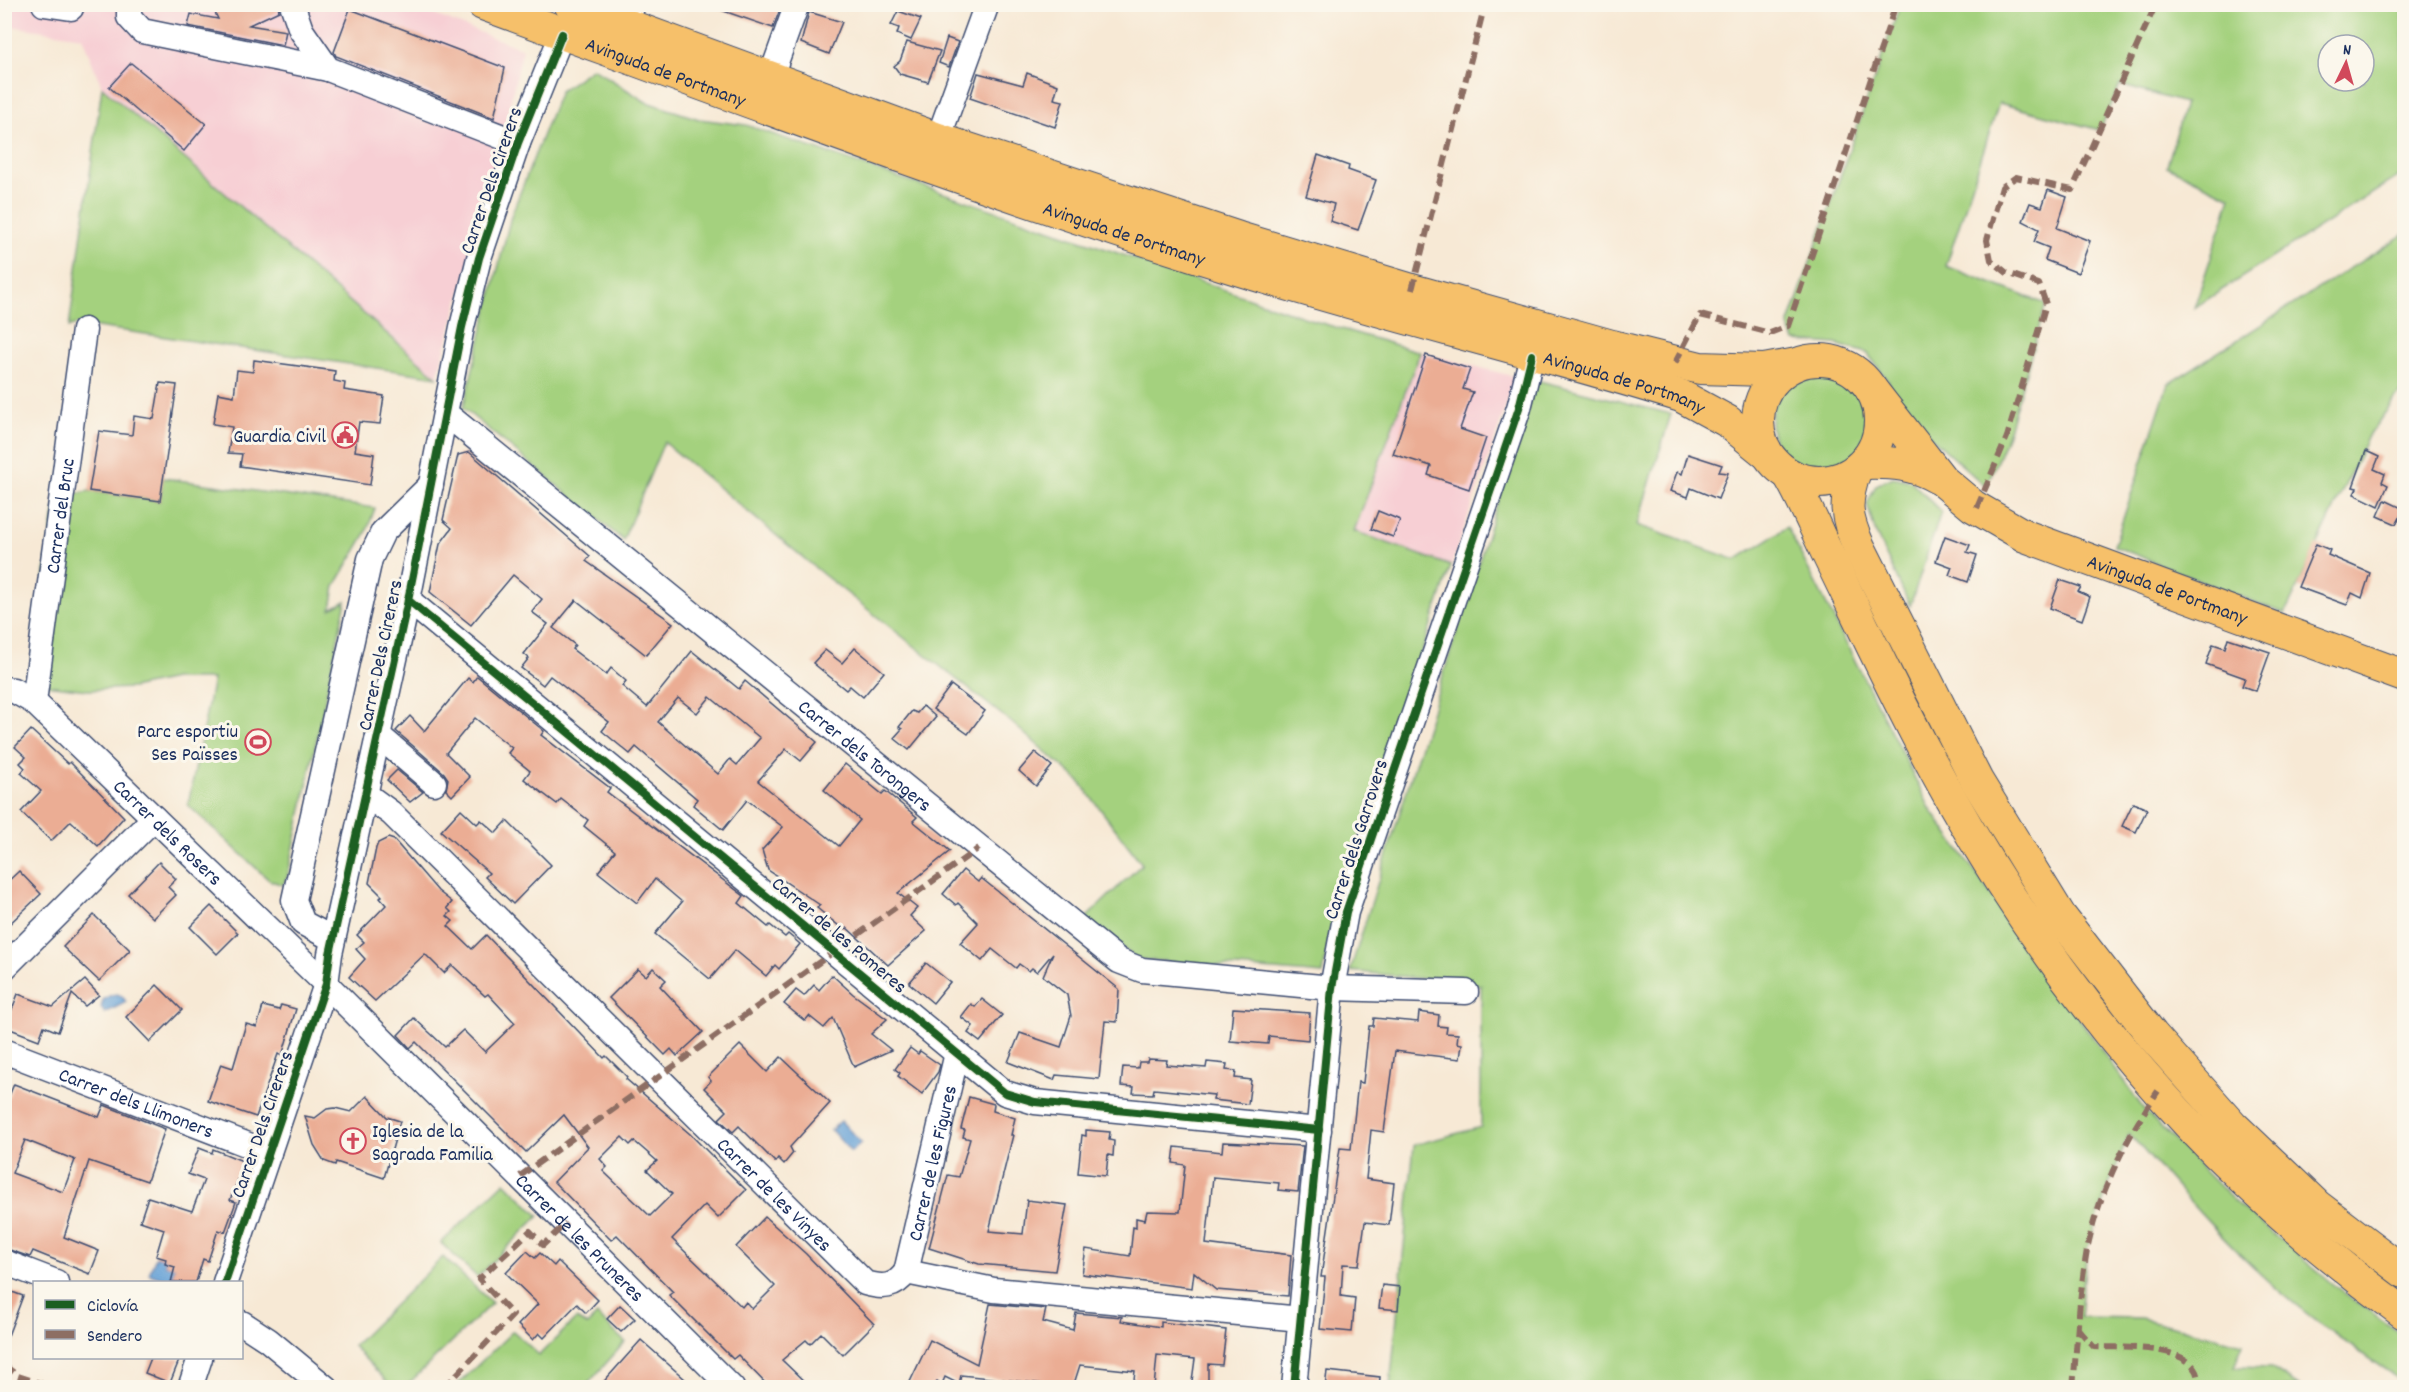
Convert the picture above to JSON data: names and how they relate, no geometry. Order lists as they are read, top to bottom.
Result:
{
  "streets": {
    "main road": ["Avinguda de Portmany"],
    "street": [
      "Carrer Dels Cirerers",
      "Carrer del Bruc",
      "Carrer dels Torongers",
      "Carrer dels Rosers",
      "Carrer dels Garrovers",
      "Carrer de les Pomeres",
      "Carrer dels Llimoners",
      "Carrer de les Figures",
      "Carrer de les Vinyes",
      "Carrer de les Pruneres"
    ]
  },
  "crossings": [
    ["Avinguda de Portmany", "Carrer Dels Cirerers"],
    ["Avinguda de Portmany", "Carrer dels Garrovers"],
    ["Carrer Dels Cirerers", "Carrer dels Torongers"],
    ["Carrer Dels Cirerers", "Carrer dels Rosers"],
    ["Carrer Dels Cirerers", "Carrer de les Pomeres"],
    ["Carrer Dels Cirerers", "Carrer dels Llimoners"],
    ["Carrer Dels Cirerers", "Carrer de les Vinyes"],
    ["Carrer Dels Cirerers", "Carrer de les Pruneres"],
    ["Carrer del Bruc", "Carrer dels Rosers"],
    ["Carrer dels Torongers", "Carrer dels Garrovers"],
    ["Carrer dels Rosers", "Carrer de les Pruneres"],
    ["Carrer dels Garrovers", "Carrer de les Pomeres"],
    ["Carrer de les Pomeres", "Carrer de les Figures"],
    ["Carrer de les Figures", "Carrer de les Vinyes"]
  ],
  "places": {
    "public building": ["Guardia Civil"],
    "sports": ["Parc esportiu Ses Païsses"],
    "church": ["Iglesia de la Sagrada Familia"]
  },
  "legend": ["Ciclovía", "Sendero"],
  "north": "top"
}
